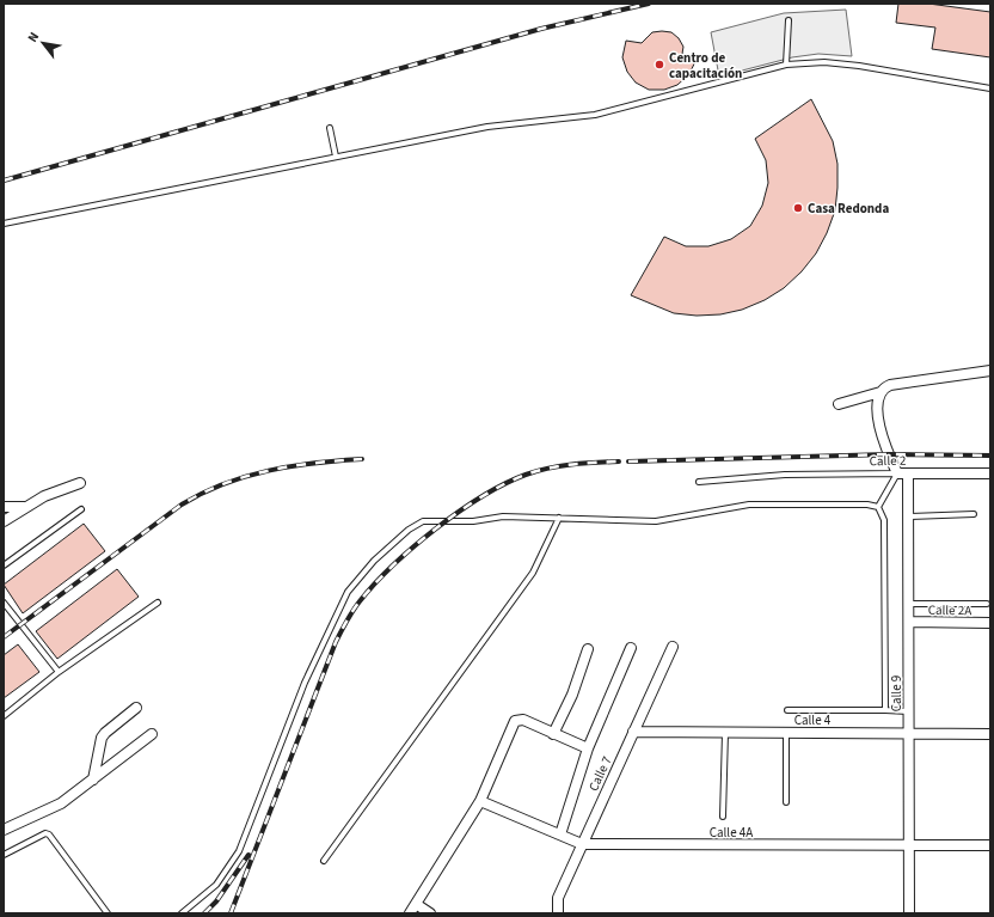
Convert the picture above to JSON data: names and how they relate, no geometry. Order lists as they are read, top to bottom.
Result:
{
  "streets": {
    "street": [
      "Calle 2",
      "Calle 2A",
      "Calle 9",
      "Calle 4",
      "Calle 7",
      "Calle 4A"
    ]
  },
  "crossings": [
    ["Calle 2", "Calle 9"],
    ["Calle 2A", "Calle 9"],
    ["Calle 9", "Calle 4"],
    ["Calle 9", "Calle 4A"],
    ["Calle 4", "Calle 7"],
    ["Calle 7", "Calle 4A"]
  ],
  "places": ["Centro de capacitación", "Casa Redonda"],
  "north": "top left"
}
